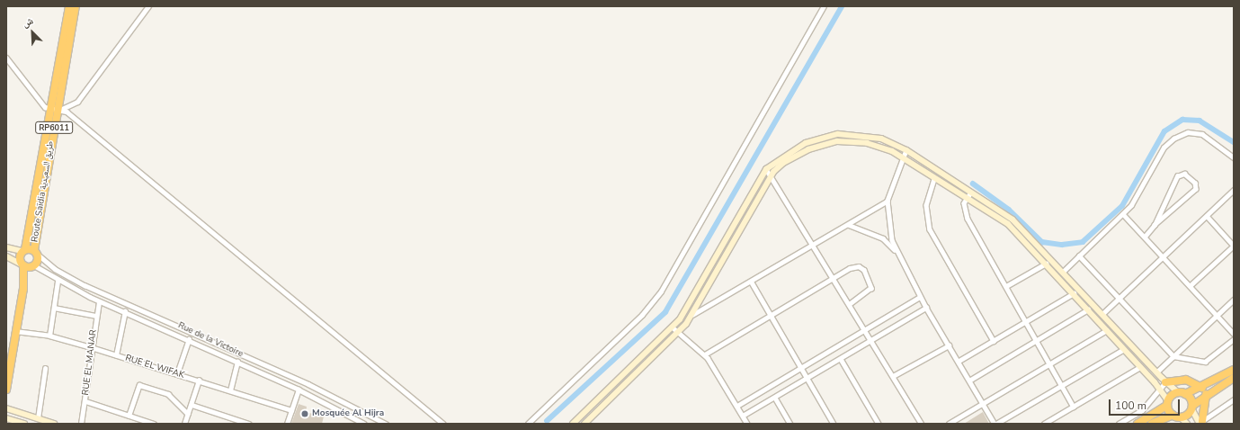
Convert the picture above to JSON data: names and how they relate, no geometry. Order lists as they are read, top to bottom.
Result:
{
  "streets": {
    "highway": ["RP6011", "Route Saïdia طريق السعيدية"],
    "street": ["Rue de la Victoire", "RUE EL MANAR", "RUE EL WIFAK"]
  },
  "crossings": [
    ["RP6011", "Route Saïdia طريق السعيدية"],
    ["RP6011", "Rue de la Victoire"],
    ["RP6011", "RUE EL WIFAK"],
    ["Route Saïdia طريق السعيدية", "Rue de la Victoire"],
    ["Rue de la Victoire", "RUE EL MANAR"],
    ["RUE EL MANAR", "RUE EL WIFAK"]
  ],
  "places": ["Mosquée Al Hijra"],
  "scale_bar": "100 m",
  "north": "top left"
}
